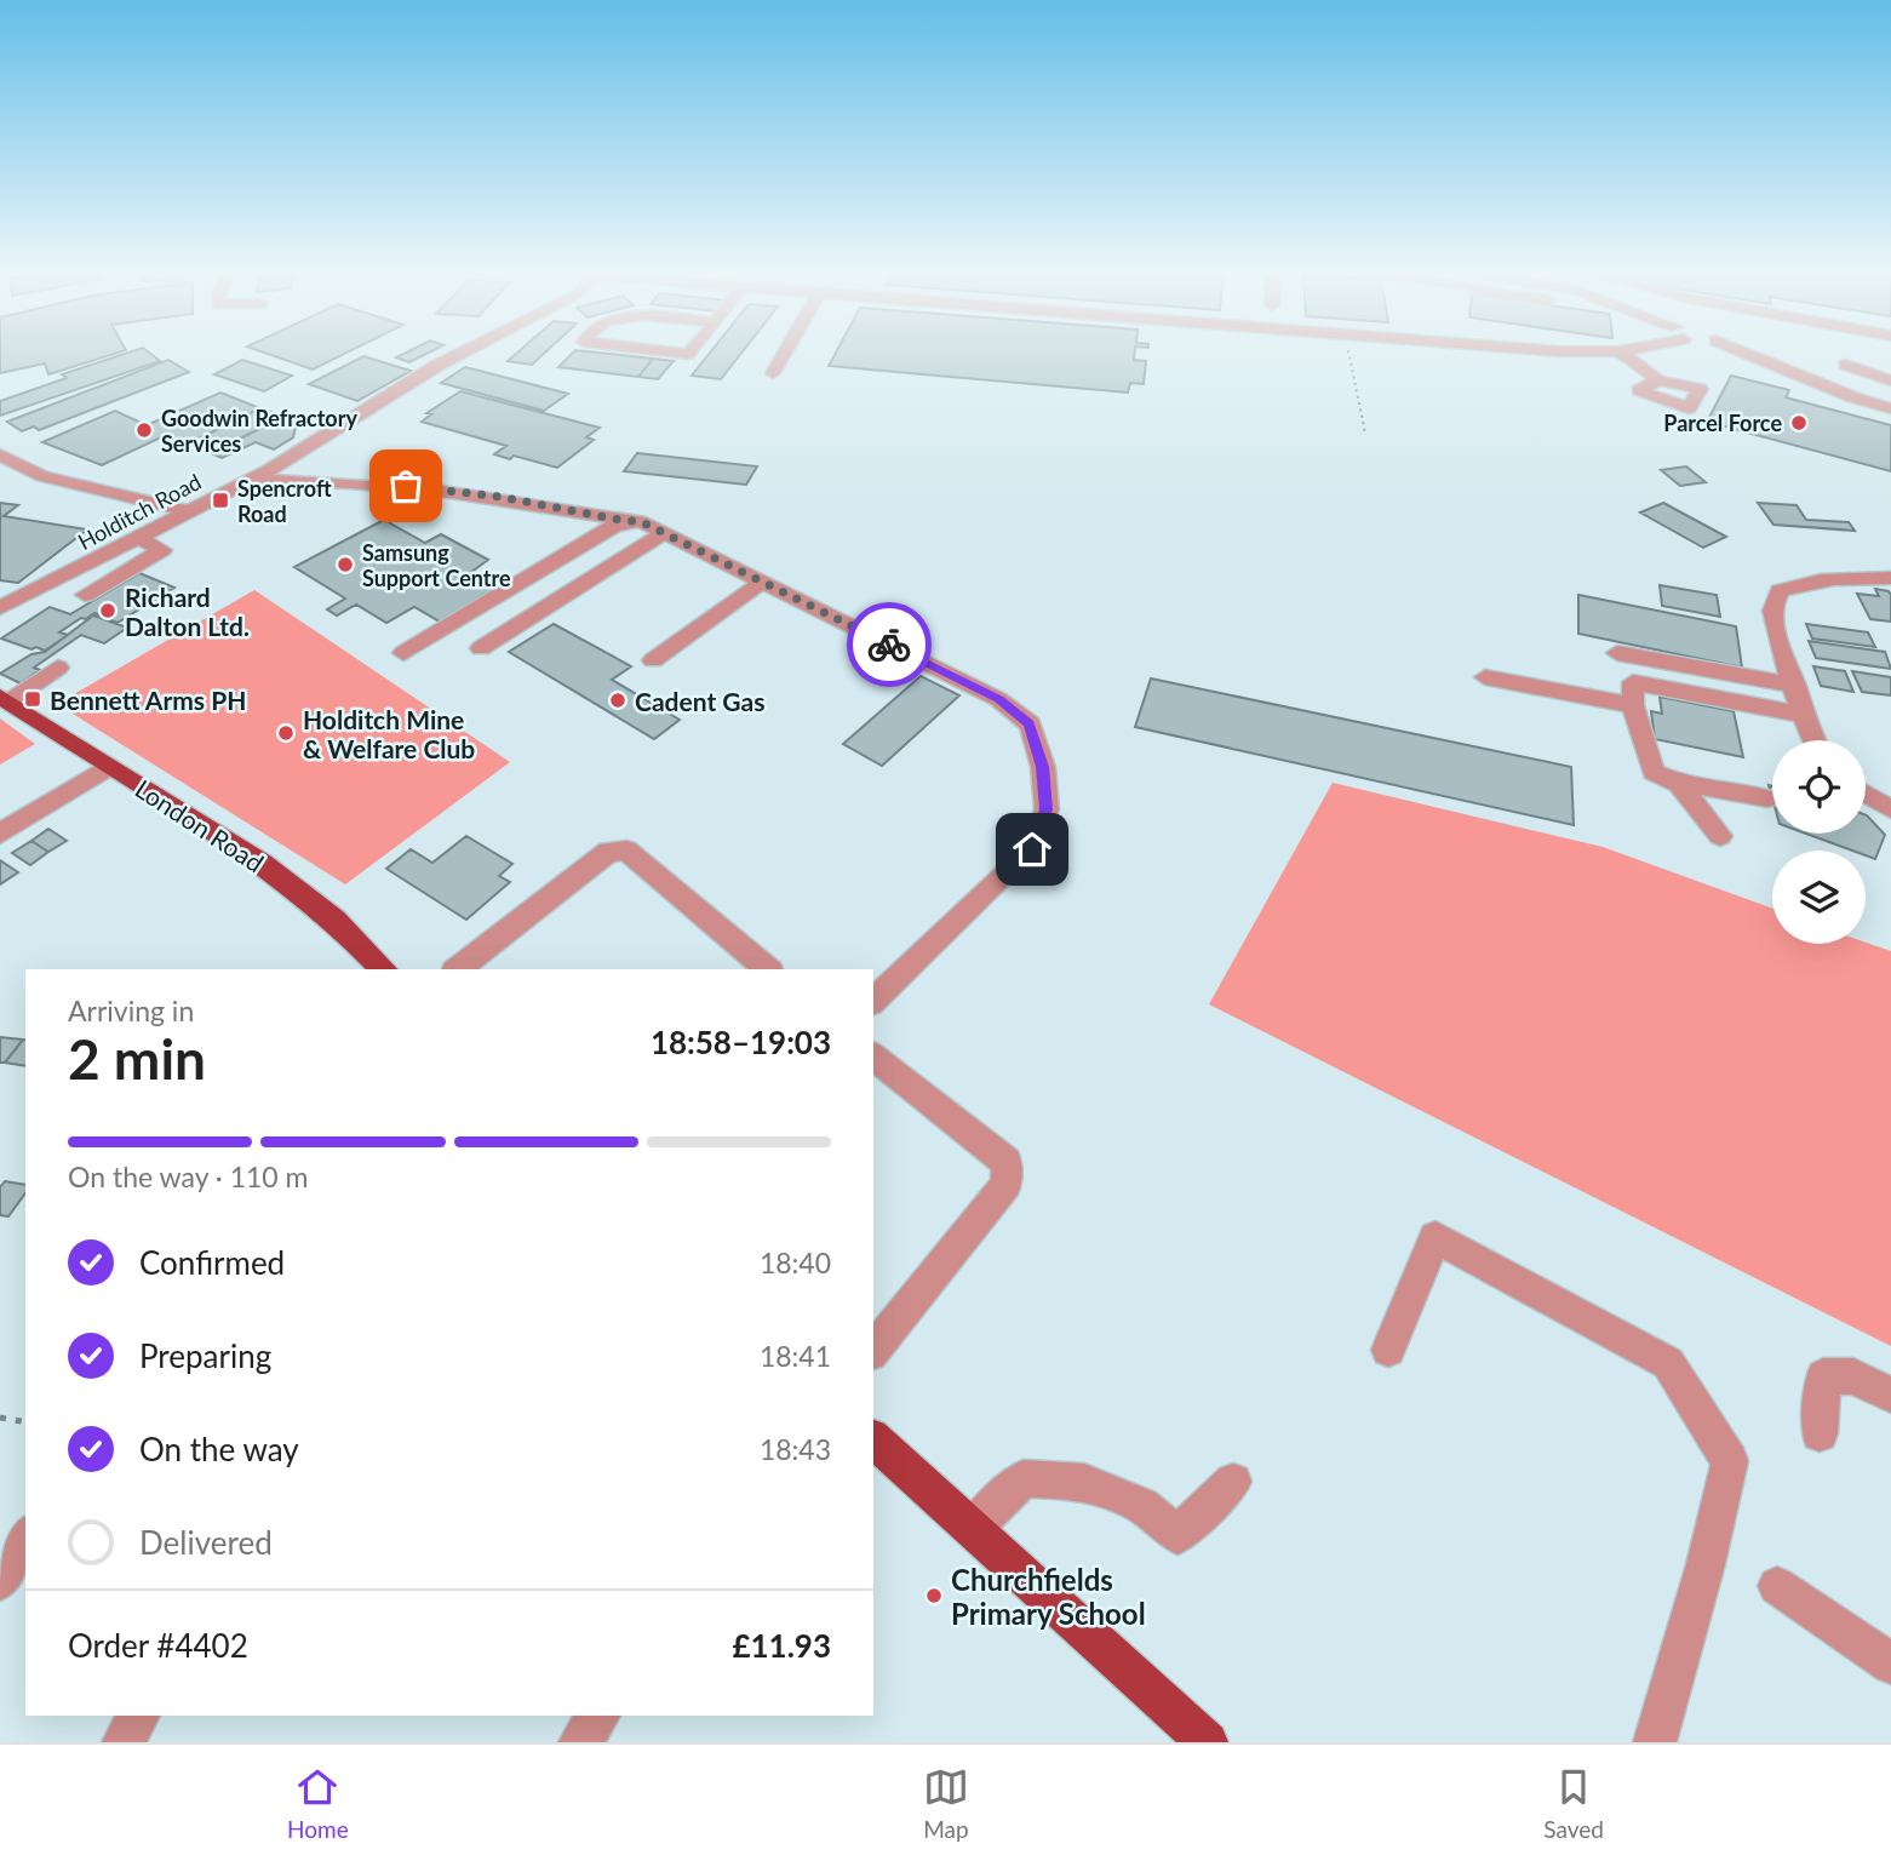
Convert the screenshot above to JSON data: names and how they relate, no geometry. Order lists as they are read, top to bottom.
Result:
{
  "streets": {
    "main road": ["London Road"],
    "street": ["Holditch Road"]
  },
  "places": {
    "other": [
      "Parcel Force",
      "Goodwin Refractory Services",
      "Samsung Support Centre",
      "Richard Dalton Ltd.",
      "Cadent Gas",
      "Holditch Mine & Welfare Club",
      "Churchfields Primary School"
    ],
    "transit": ["Spencroft Road", "Bennett Arms PH"]
  },
  "page": {
    "heading": ["2 min", "Arriving in", "18:58–19:03"],
    "panel": ["Order #4402", "£11.93"],
    "bar": "On the way · 110 m",
    "list": [
      ["Confirmed", "18:40"],
      ["Preparing", "18:41"],
      ["On the way", "18:43"],
      "Delivered"
    ],
    "tabs": ["Home", "Map", "Saved"]
  }
}
